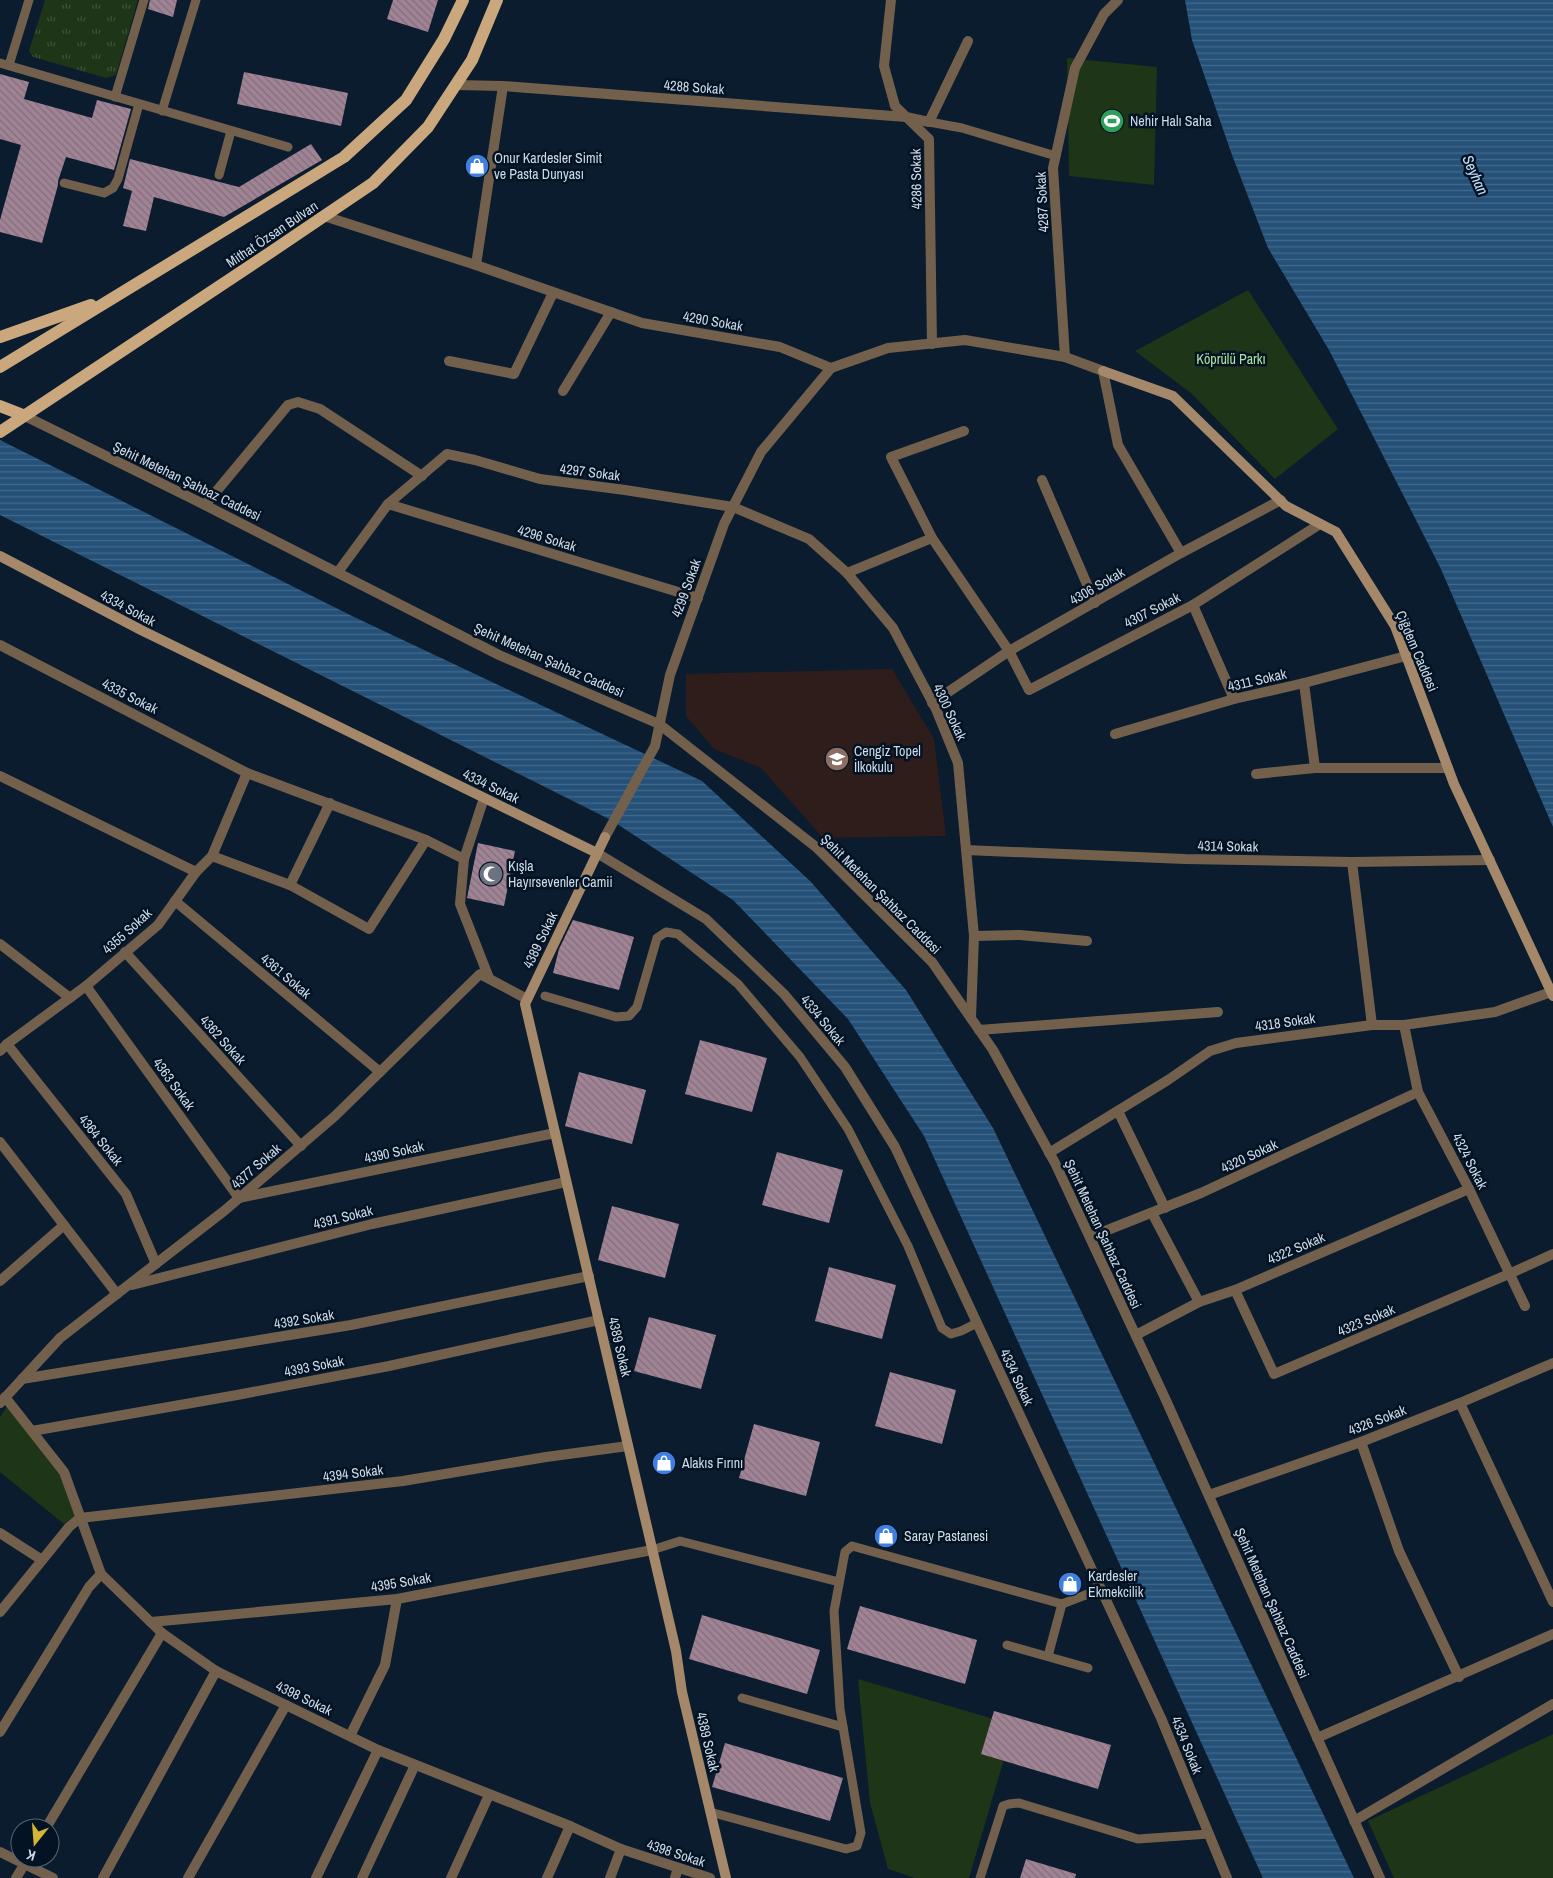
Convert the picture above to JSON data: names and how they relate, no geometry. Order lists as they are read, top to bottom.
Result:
{
  "streets": {
    "main road": [
      "Mithat Özsan Bulvarı",
      "4334 Sokak",
      "Çiğdem Caddesi",
      "4389 Sokak"
    ],
    "street": [
      "4288 Sokak",
      "4286 Sokak",
      "4287 Sokak",
      "4290 Sokak",
      "4297 Sokak",
      "Şehit Metehan Şahbaz Caddesi",
      "4296 Sokak",
      "4306 Sokak",
      "4299 Sokak",
      "4307 Sokak",
      "4311 Sokak",
      "4335 Sokak",
      "4300 Sokak",
      "4314 Sokak",
      "4355 Sokak",
      "4361 Sokak",
      "4318 Sokak",
      "4362 Sokak",
      "4363 Sokak",
      "4364 Sokak",
      "4390 Sokak",
      "4320 Sokak",
      "4324 Sokak",
      "4377 Sokak",
      "4391 Sokak",
      "4322 Sokak",
      "4392 Sokak",
      "4323 Sokak",
      "4393 Sokak",
      "4326 Sokak",
      "4394 Sokak",
      "4395 Sokak",
      "4398 Sokak"
    ]
  },
  "crossings": [
    ["4288 Sokak", "4286 Sokak"],
    ["4288 Sokak", "4287 Sokak"],
    ["4288 Sokak", "Mithat Özsan Bulvarı"],
    ["Mithat Özsan Bulvarı", "4290 Sokak"],
    ["Mithat Özsan Bulvarı", "Şehit Metehan Şahbaz Caddesi"],
    ["4290 Sokak", "4299 Sokak"],
    ["4297 Sokak", "4299 Sokak"],
    ["4297 Sokak", "4300 Sokak"],
    ["Şehit Metehan Şahbaz Caddesi", "4299 Sokak"],
    ["Şehit Metehan Şahbaz Caddesi", "4300 Sokak"],
    ["Şehit Metehan Şahbaz Caddesi", "4318 Sokak"],
    ["Şehit Metehan Şahbaz Caddesi", "4320 Sokak"],
    ["Şehit Metehan Şahbaz Caddesi", "4322 Sokak"],
    ["Şehit Metehan Şahbaz Caddesi", "4326 Sokak"],
    ["4296 Sokak", "4299 Sokak"],
    ["4306 Sokak", "4307 Sokak"],
    ["4306 Sokak", "Çiğdem Caddesi"],
    ["4306 Sokak", "4300 Sokak"],
    ["4299 Sokak", "4300 Sokak"],
    ["4299 Sokak", "4389 Sokak"],
    ["4334 Sokak", "4389 Sokak"],
    ["4307 Sokak", "Çiğdem Caddesi"],
    ["Çiğdem Caddesi", "4311 Sokak"],
    ["Çiğdem Caddesi", "4314 Sokak"],
    ["Çiğdem Caddesi", "4318 Sokak"],
    ["4335 Sokak", "4355 Sokak"],
    ["4300 Sokak", "4314 Sokak"],
    ["4355 Sokak", "4361 Sokak"],
    ["4355 Sokak", "4362 Sokak"],
    ["4355 Sokak", "4363 Sokak"],
    ["4355 Sokak", "4364 Sokak"],
    ["4389 Sokak", "4390 Sokak"],
    ["4389 Sokak", "4391 Sokak"],
    ["4389 Sokak", "4392 Sokak"],
    ["4389 Sokak", "4393 Sokak"],
    ["4389 Sokak", "4394 Sokak"],
    ["4389 Sokak", "4395 Sokak"],
    ["4361 Sokak", "4377 Sokak"],
    ["4318 Sokak", "4324 Sokak"],
    ["4362 Sokak", "4377 Sokak"],
    ["4363 Sokak", "4390 Sokak"],
    ["4363 Sokak", "4377 Sokak"],
    ["4364 Sokak", "4377 Sokak"],
    ["4390 Sokak", "4377 Sokak"],
    ["4320 Sokak", "4324 Sokak"],
    ["4324 Sokak", "4322 Sokak"],
    ["4324 Sokak", "4323 Sokak"],
    ["4377 Sokak", "4391 Sokak"],
    ["4377 Sokak", "4392 Sokak"],
    ["4377 Sokak", "4398 Sokak"],
    ["4322 Sokak", "4323 Sokak"],
    ["4393 Sokak", "4398 Sokak"],
    ["4394 Sokak", "4398 Sokak"],
    ["4395 Sokak", "4398 Sokak"]
  ],
  "water": ["Seyhan"],
  "parks": ["Köprülü Parkı"],
  "places": {
    "sports": ["Nehir Halı Saha"],
    "shop": [
      "Onur Kardesler Simit ve Pasta Dunyası",
      "Alakıs Fırını",
      "Saray Pastanesi",
      "Kardesler Ekmekcilik"
    ],
    "school or university": ["Cengiz Topel İlkokulu"],
    "mosque": ["Kışla Hayırsevenler Camii"]
  },
  "north": "bottom"
}
